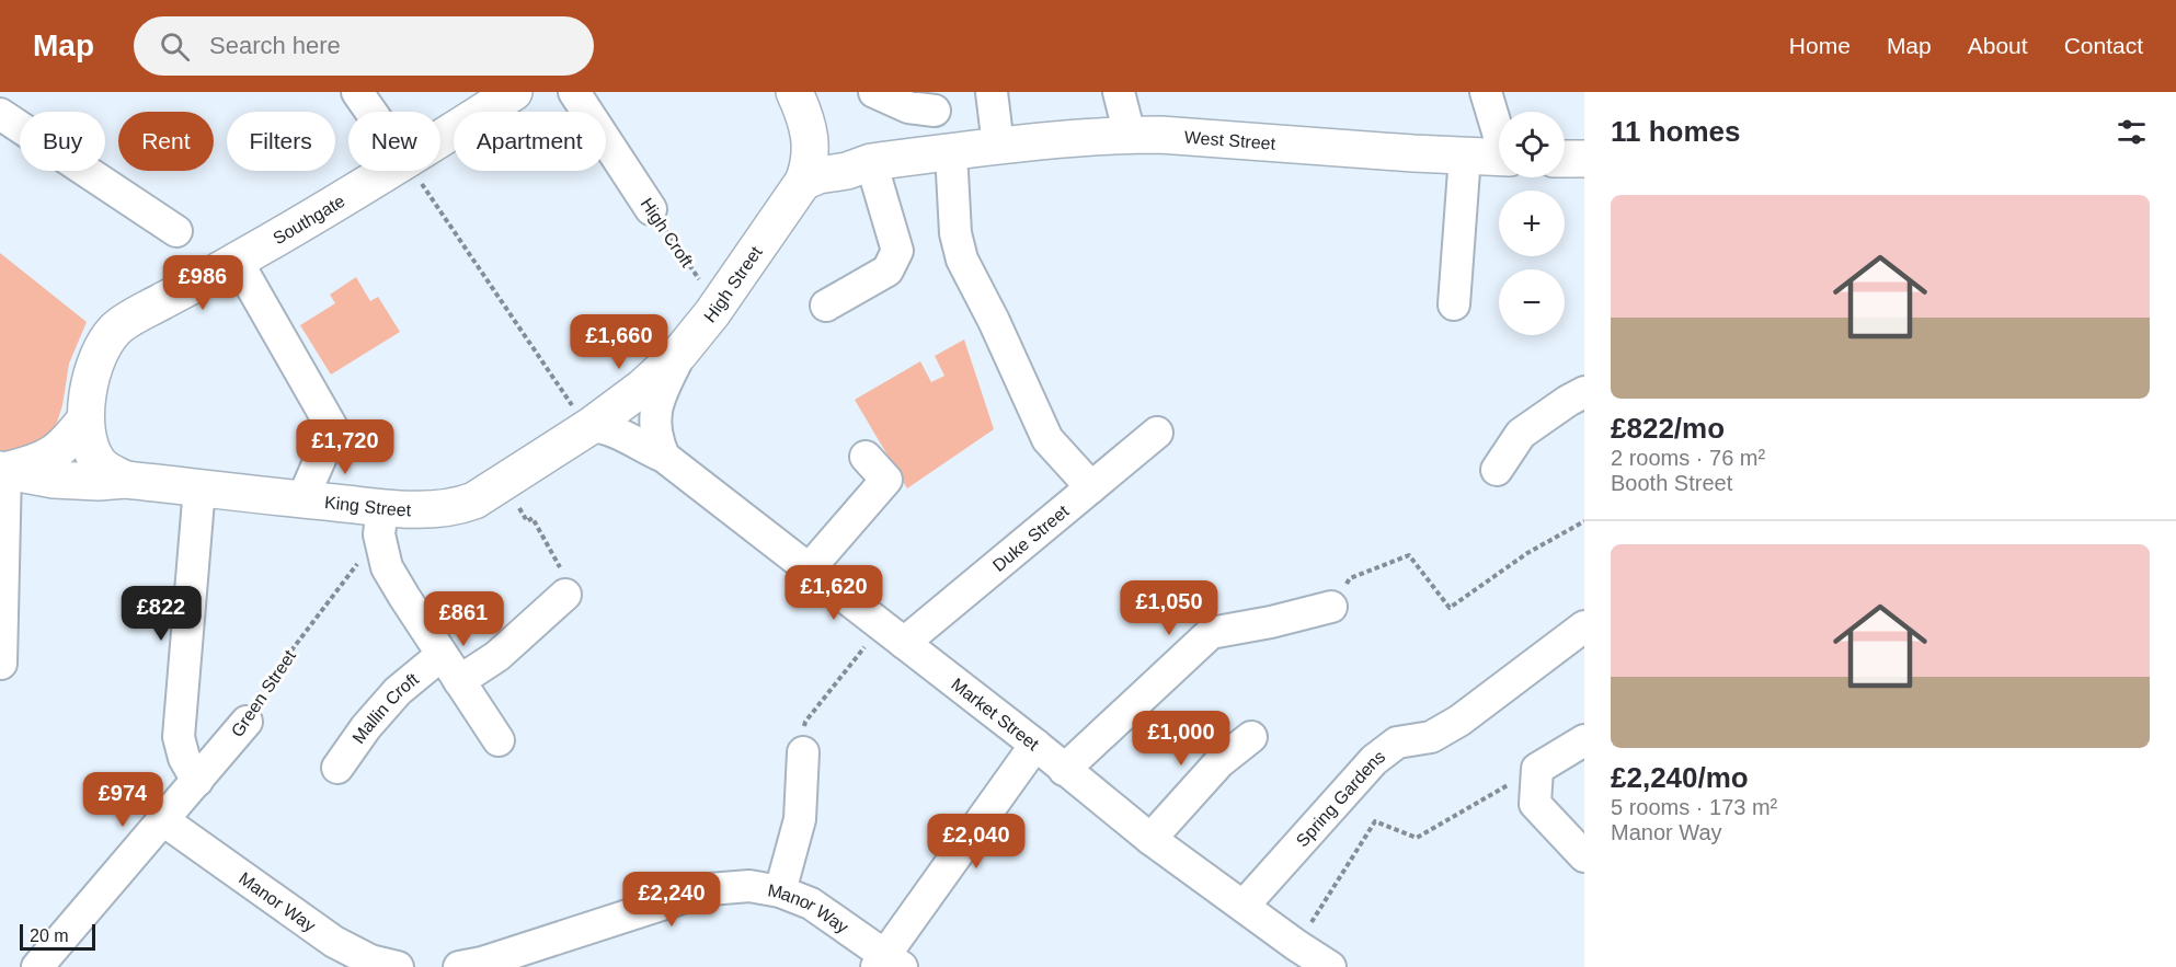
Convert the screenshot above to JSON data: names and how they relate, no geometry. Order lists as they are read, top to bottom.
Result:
{
  "streets": {
    "main road": [
      "West Street",
      "Southgate",
      "High Street",
      "King Street"
    ],
    "street": [
      "High Croft",
      "Duke Street",
      "Green Street",
      "Mallin Croft",
      "Market Street",
      "Spring Gardens",
      "Manor Way"
    ]
  },
  "crossings": [
    ["West Street", "High Street"],
    ["High Croft", "High Street"],
    ["High Street", "King Street"],
    ["High Street", "Market Street"],
    ["King Street", "Green Street"],
    ["King Street", "Market Street"],
    ["Duke Street", "Market Street"],
    ["Green Street", "Manor Way"],
    ["Market Street", "Spring Gardens"]
  ],
  "scale_bar": "20 m",
  "page": {
    "header": "Map",
    "search": "Search here",
    "nav": [
      "Home",
      "Map",
      "About",
      "Contact"
    ],
    "heading": "11 homes",
    "map_buttons": ["+", "−"],
    "chip": [
      "Buy",
      "Rent",
      "Filters",
      "New",
      "Apartment"
    ],
    "list": [
      {
        "name": "£822/mo",
        "note": "2 rooms · 76 m² · Booth Street"
      },
      {
        "name": "£2,240/mo",
        "note": "5 rooms · 173 m² · Manor Way"
      }
    ],
    "price": [
      "£986",
      "£1,660",
      "£1,720",
      "£1,620",
      "£1,050",
      "£822",
      "£861",
      "£1,000",
      "£974",
      "£2,040",
      "£2,240"
    ],
    "scale": "20 m"
  }
}
